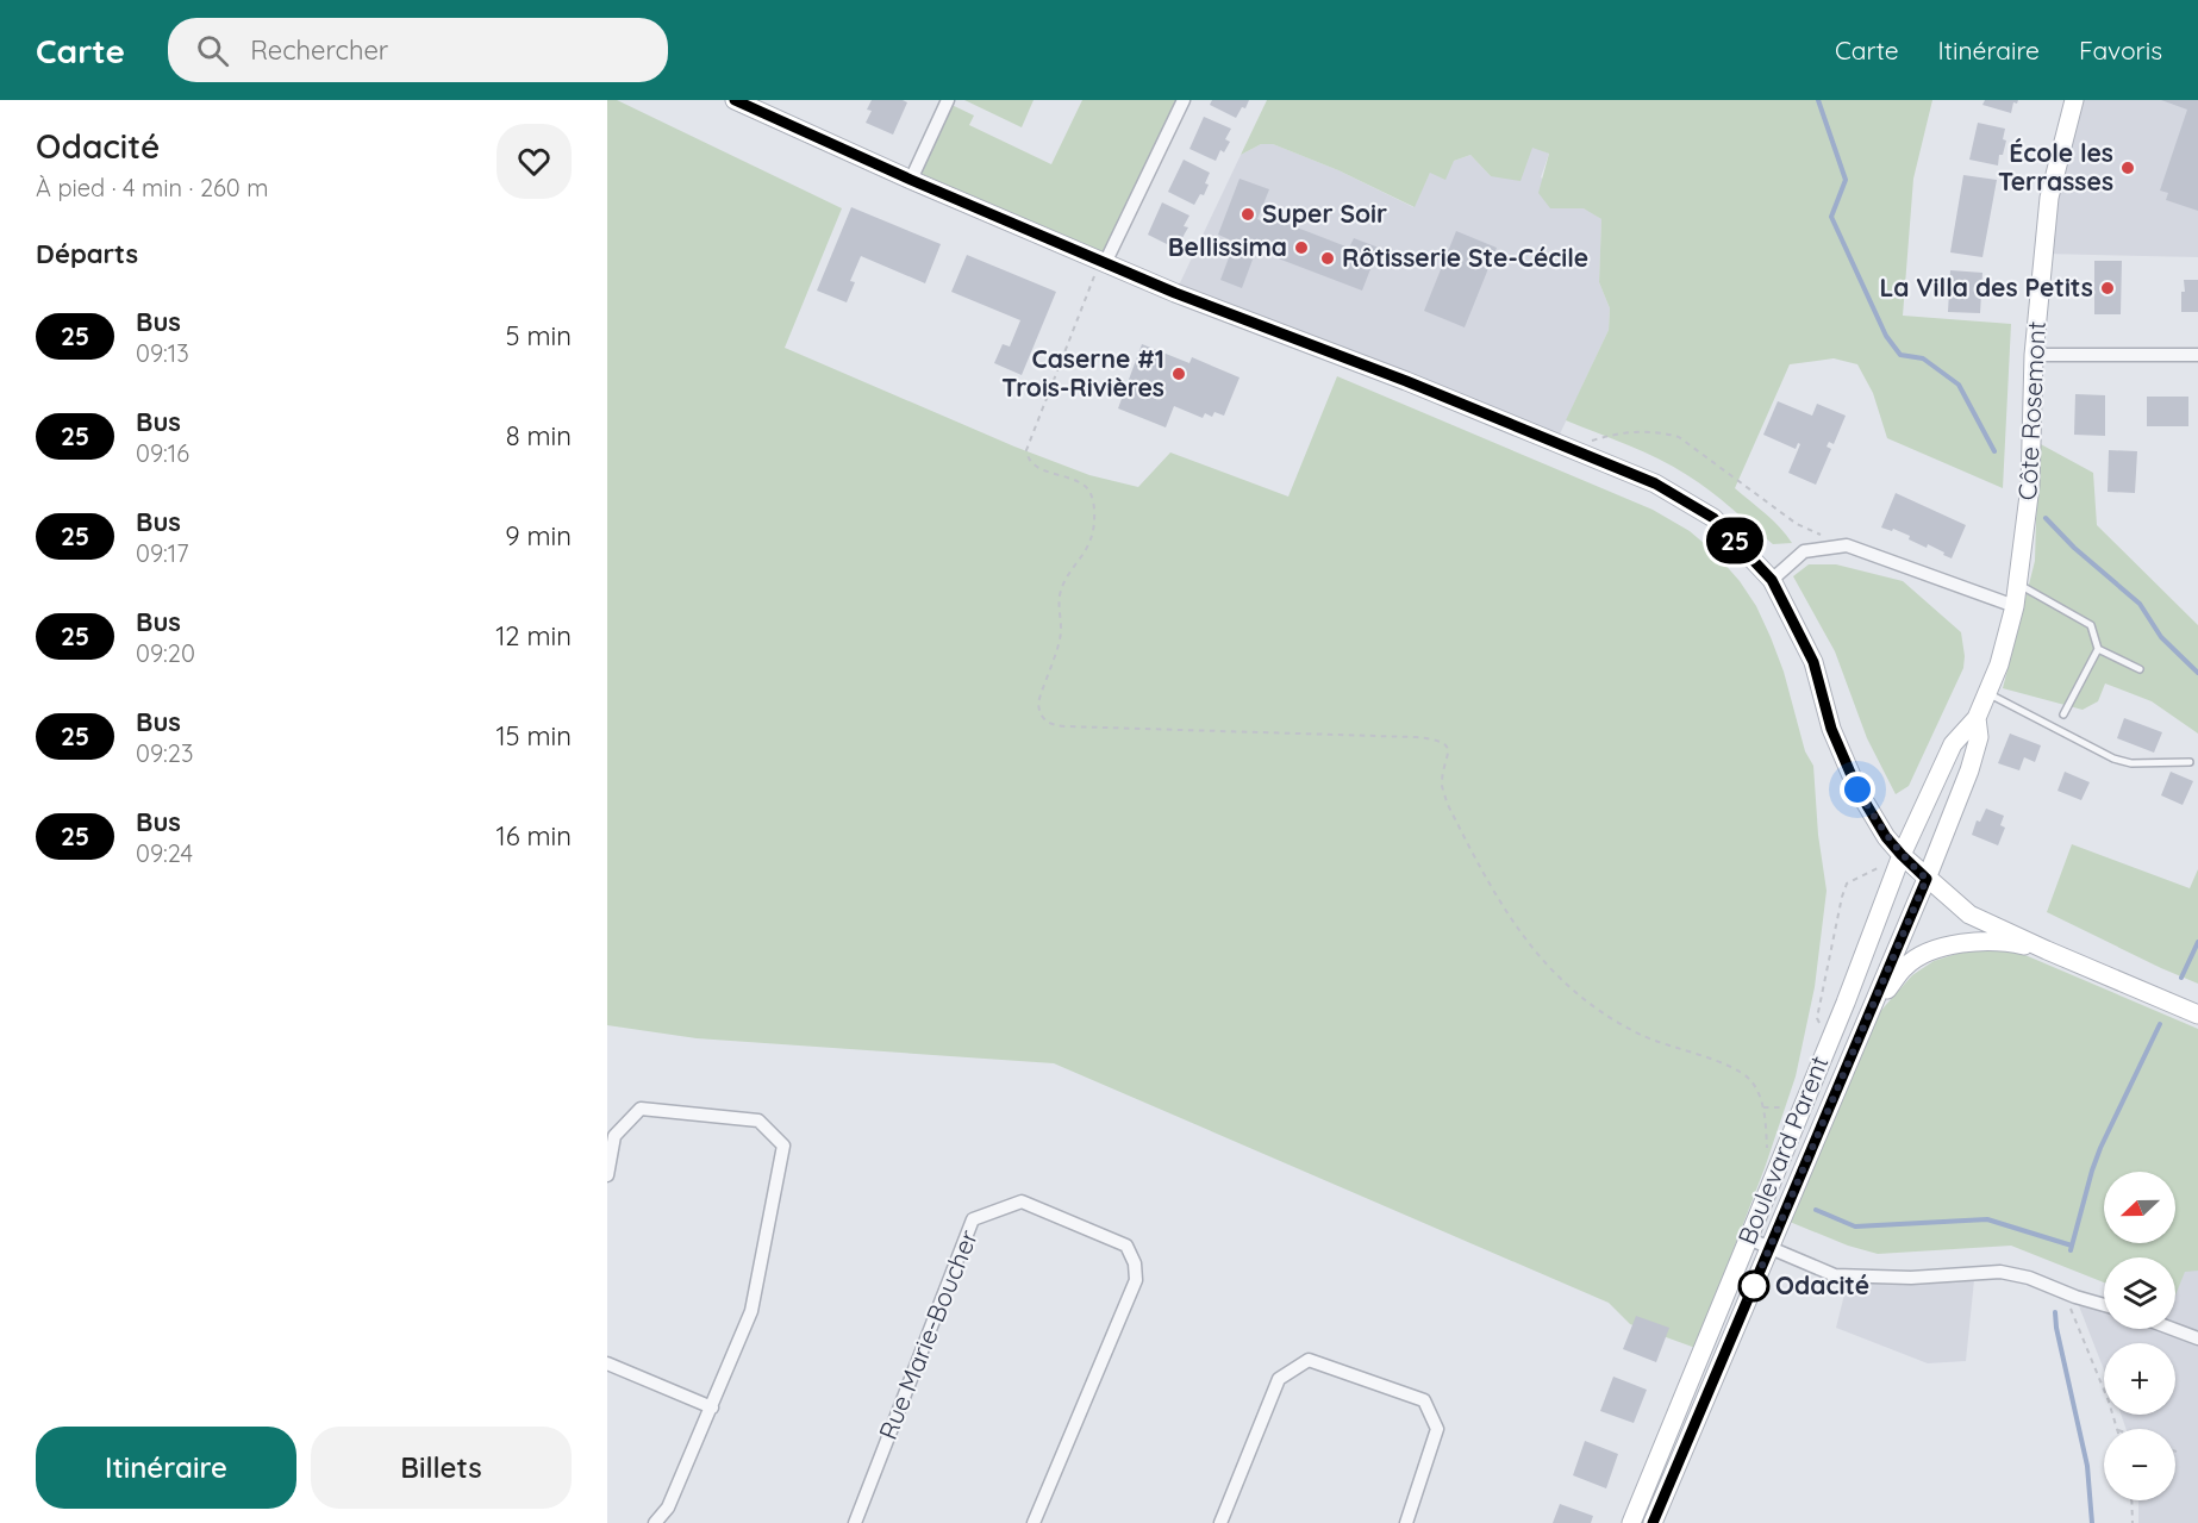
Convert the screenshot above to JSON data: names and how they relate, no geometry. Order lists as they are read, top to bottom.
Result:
{
  "streets": {
    "street": ["Côte Rosemont", "Boulevard Parent", "Rue Marie-Boucher"]
  },
  "crossings": [
    ["Côte Rosemont", "Boulevard Parent"]
  ],
  "places": [
    "École les Terrasses",
    "Super Soir",
    "Bellissima",
    "Rôtisserie Ste-Cécile",
    "La Villa des Petits",
    "Caserne #1 Trois-Rivières",
    "Odacité"
  ],
  "lines": ["bus line 25"],
  "north": "left",
  "page": {
    "header": "Carte",
    "search": "Rechercher",
    "nav": ["Carte", "Itinéraire", "Favoris"],
    "heading": [
      ["Odacité", "À pied · 4 min · 260 m"],
      "Départs"
    ],
    "on_map": "25",
    "list": [
      {
        "mark": "25",
        "name": "Bus",
        "note": "09:13",
        "value": "5 min"
      },
      {
        "mark": "25",
        "name": "Bus",
        "note": "09:16",
        "value": "8 min"
      },
      {
        "mark": "25",
        "name": "Bus",
        "note": "09:17",
        "value": "9 min"
      },
      {
        "mark": "25",
        "name": "Bus",
        "note": "09:20",
        "value": "12 min"
      },
      {
        "mark": "25",
        "name": "Bus",
        "note": "09:23",
        "value": "15 min"
      },
      {
        "mark": "25",
        "name": "Bus",
        "note": "09:24",
        "value": "16 min"
      }
    ],
    "map_buttons": ["+", "−"],
    "buttons": ["Itinéraire", "Billets"]
  }
}
